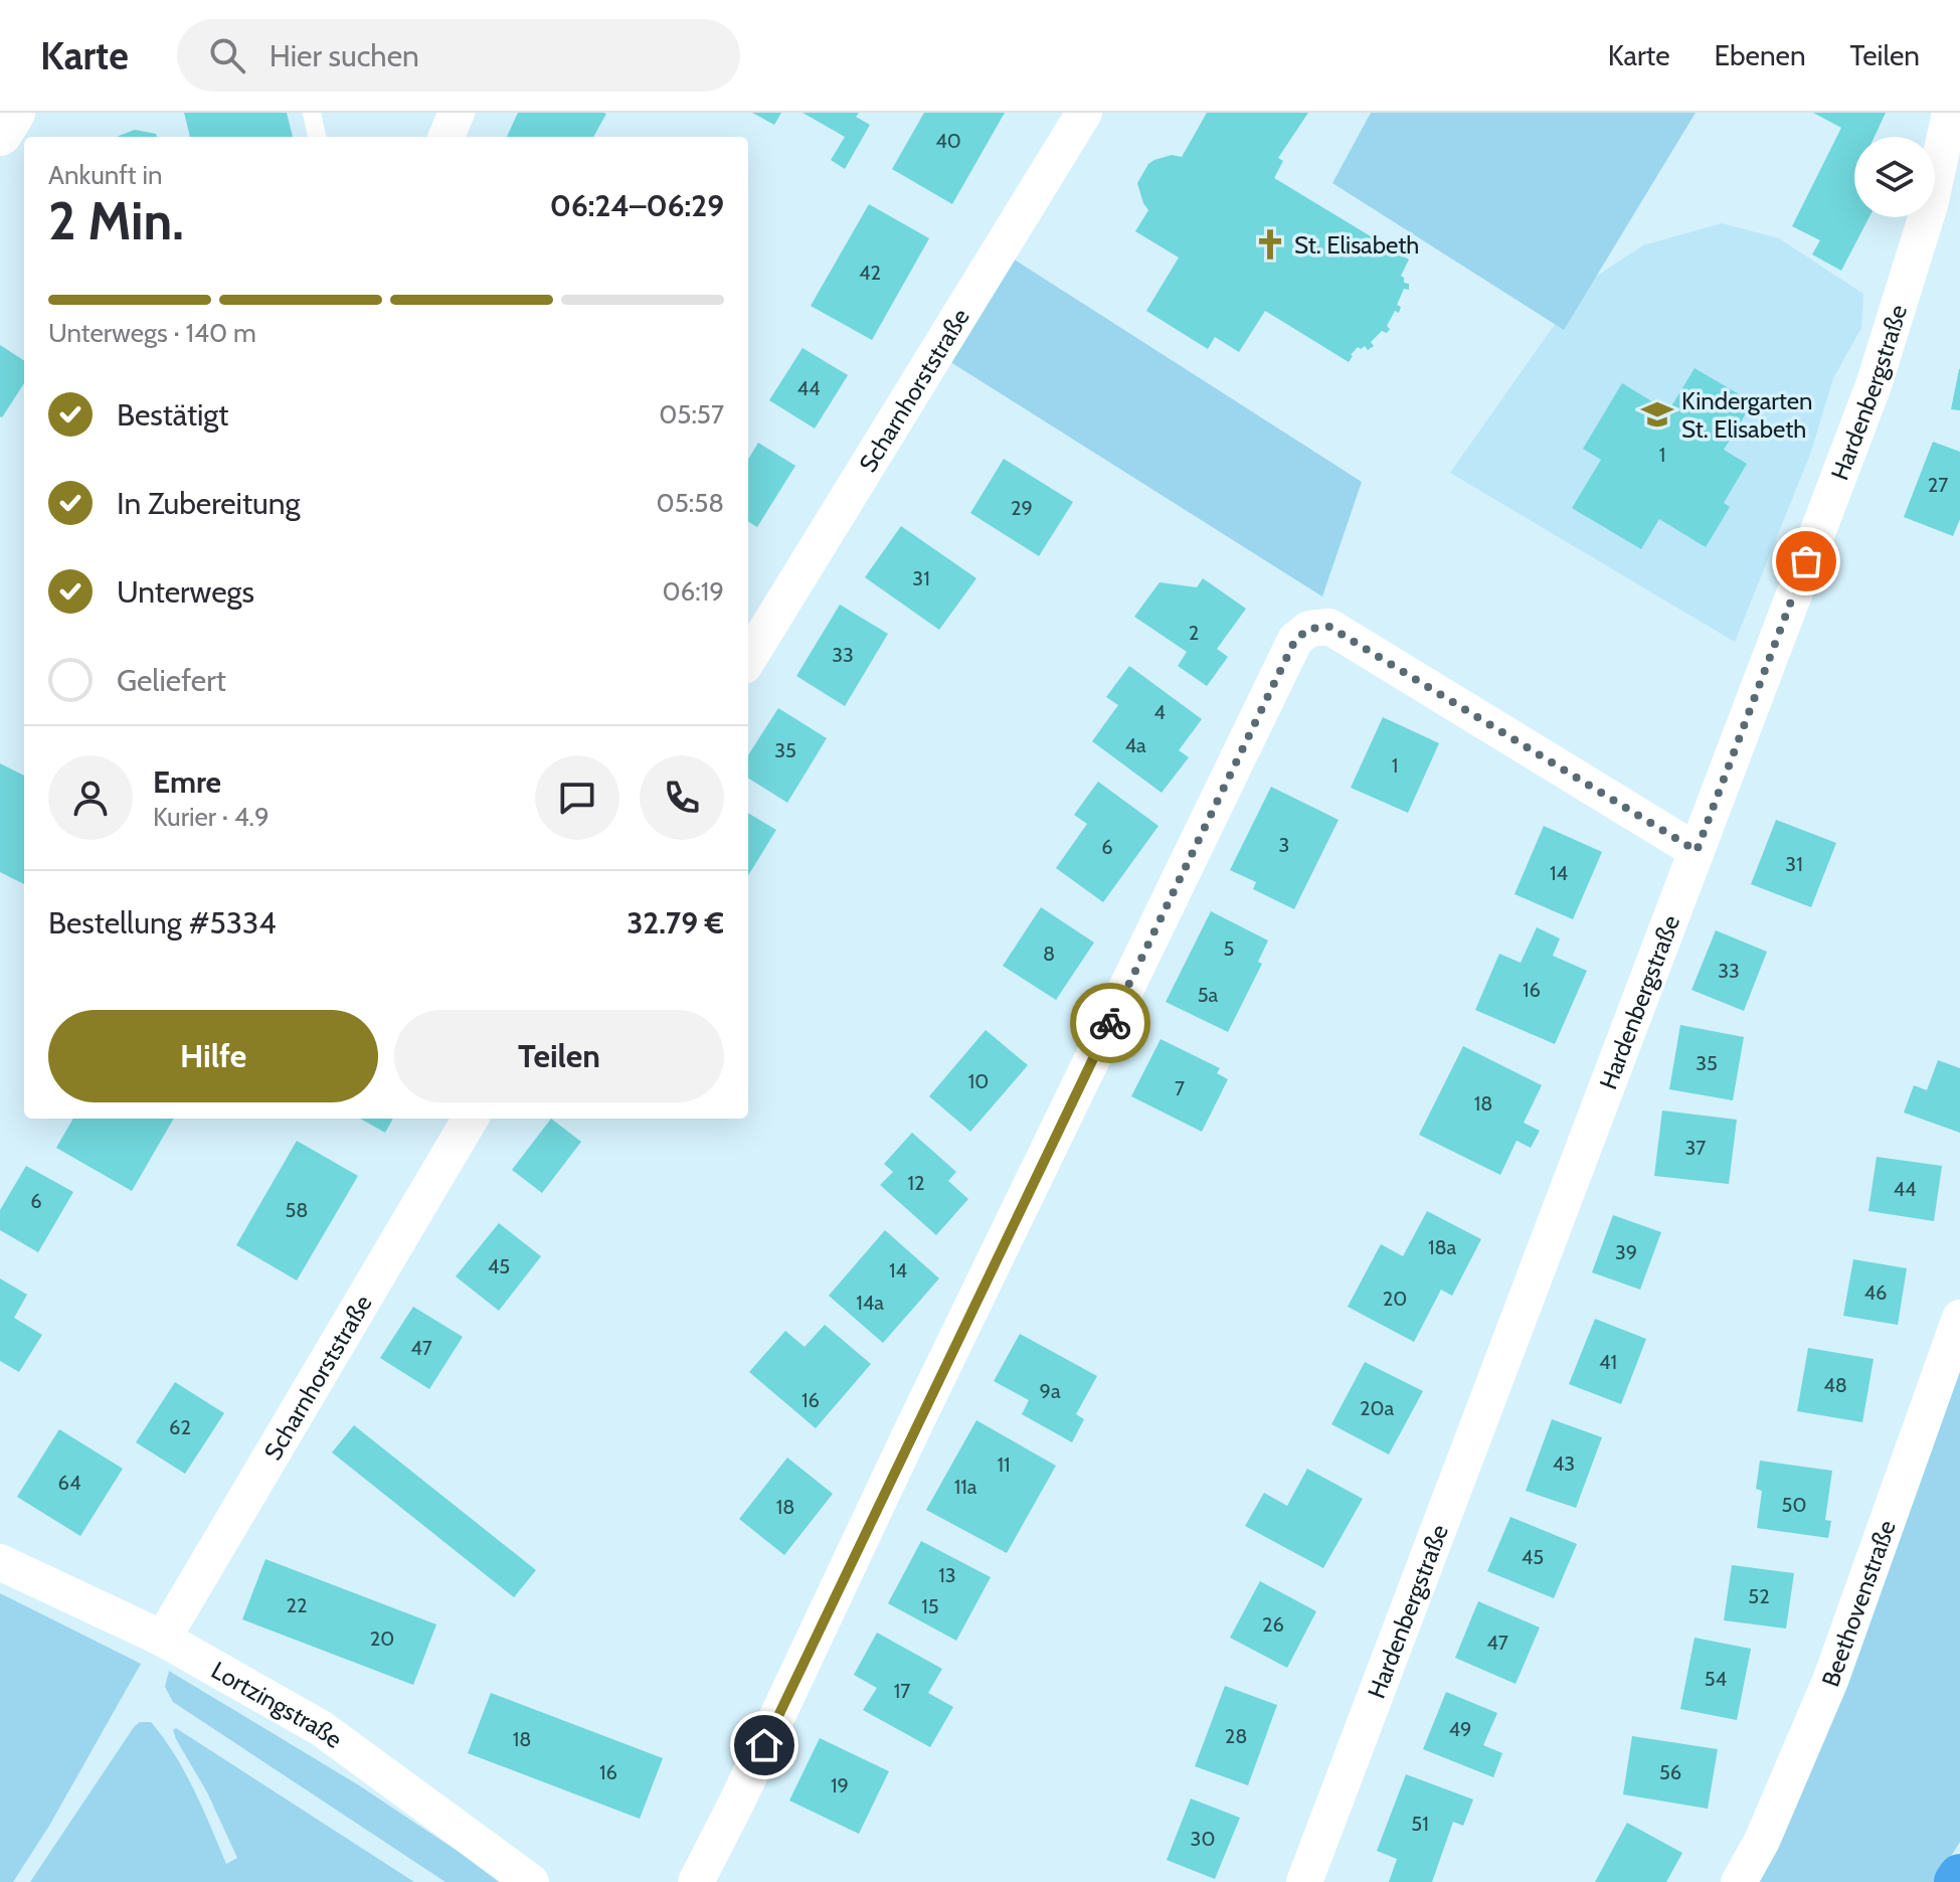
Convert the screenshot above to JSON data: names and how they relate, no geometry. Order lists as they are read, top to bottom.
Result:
{
  "streets": {
    "street": [
      "Scharnhorststraße",
      "Hardenbergstraße",
      "Beethovenstraße",
      "Lortzingstraße"
    ]
  },
  "crossings": [
    ["Scharnhorststraße", "Lortzingstraße"]
  ],
  "places": {
    "church": ["St. Elisabeth"],
    "school or university": ["Kindergarten St. Elisabeth"]
  },
  "house_numbers": [
    "40",
    "42",
    "44",
    "1",
    "27",
    "29",
    "31",
    "2",
    "33",
    "4",
    "4a",
    "35",
    "1",
    "3",
    "6",
    "31",
    "14",
    "5",
    "8",
    "33",
    "16",
    "5a",
    "35",
    "10",
    "7",
    "18",
    "37",
    "12",
    "44",
    "6",
    "58",
    "18a",
    "39",
    "45",
    "14",
    "46",
    "20",
    "14a",
    "47",
    "41",
    "48",
    "9a",
    "16",
    "20a",
    "62",
    "43",
    "11",
    "64",
    "11a",
    "50",
    "18",
    "45",
    "13",
    "52",
    "22",
    "15",
    "26",
    "20",
    "47",
    "54",
    "17",
    "49",
    "28",
    "18",
    "16",
    "56",
    "19",
    "51",
    "30"
  ],
  "page": {
    "header": "Karte",
    "search": "Hier suchen",
    "nav": ["Karte", "Ebenen", "Teilen"],
    "heading": ["2 Min.", "Ankunft in", "06:24–06:29"],
    "panel": [
      "Emre",
      "Kurier · 4.9",
      "Bestellung #5334",
      "32.79 €"
    ],
    "bar": "Unterwegs · 140 m",
    "list": [
      ["Bestätigt", "05:57"],
      ["In Zubereitung", "05:58"],
      ["Unterwegs", "06:19"],
      "Geliefert"
    ],
    "buttons": ["Hilfe", "Teilen"]
  }
}
